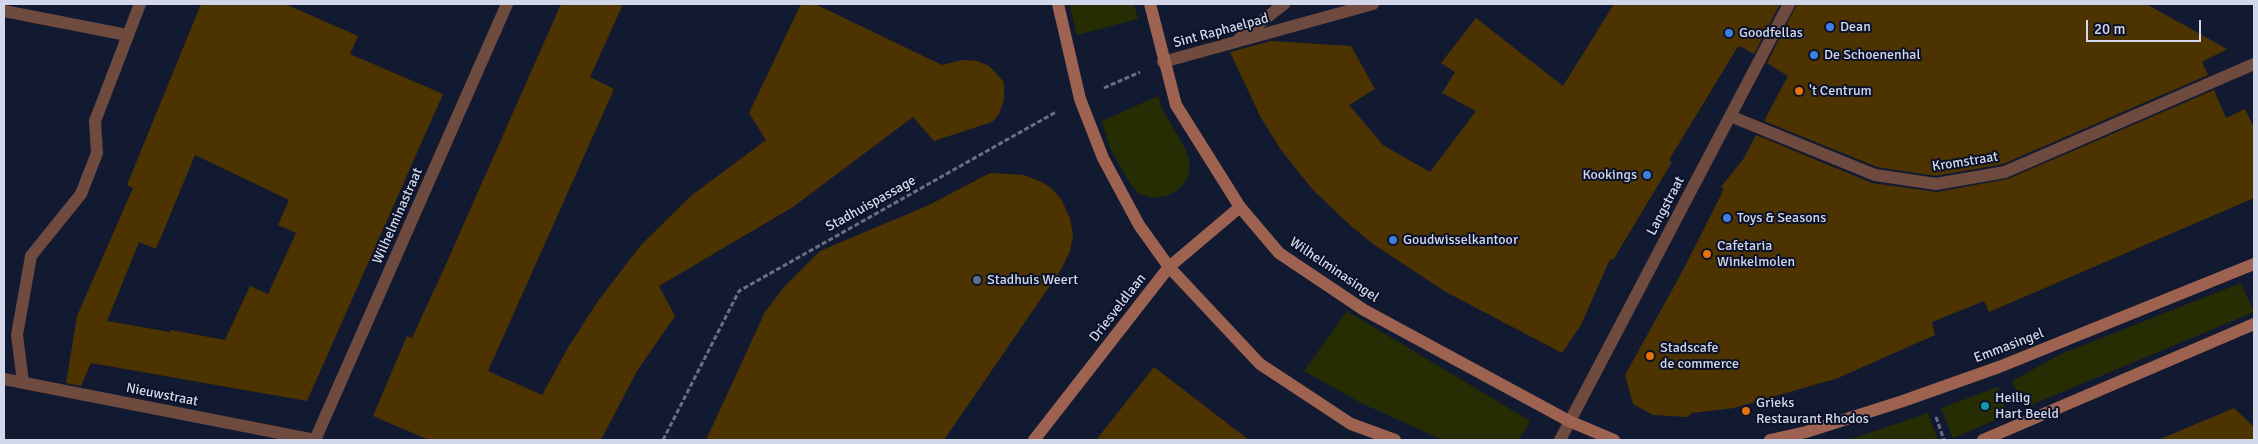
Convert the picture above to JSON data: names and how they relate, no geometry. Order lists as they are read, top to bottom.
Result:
{
  "streets": {
    "street": [
      "Sint Raphaelpad",
      "Kromstraat",
      "Langstraat",
      "Wilhelminastraat",
      "Wilhelminasingel",
      "Driesveldlaan",
      "Emmasingel",
      "Nieuwstraat"
    ],
    "path": ["Stadhuispassage"]
  },
  "crossings": [
    ["Sint Raphaelpad", "Stadhuispassage"],
    ["Sint Raphaelpad", "Wilhelminasingel"],
    ["Kromstraat", "Langstraat"],
    ["Stadhuispassage", "Wilhelminasingel"],
    ["Langstraat", "Wilhelminasingel"],
    ["Wilhelminastraat", "Nieuwstraat"],
    ["Wilhelminasingel", "Driesveldlaan"]
  ],
  "places": [
    "Dean",
    "Goodfellas",
    "De Schoenenhal",
    "'t Centrum",
    "Kookings",
    "Toys & Seasons",
    "Goudwisselkantoor",
    "Cafetaria Winkelmolen",
    "Stadhuis Weert",
    "Stadscafe de commerce",
    "Heilig Hart Beeld",
    "Grieks Restaurant Rhodos"
  ],
  "scale_bar": "20 m"
}
